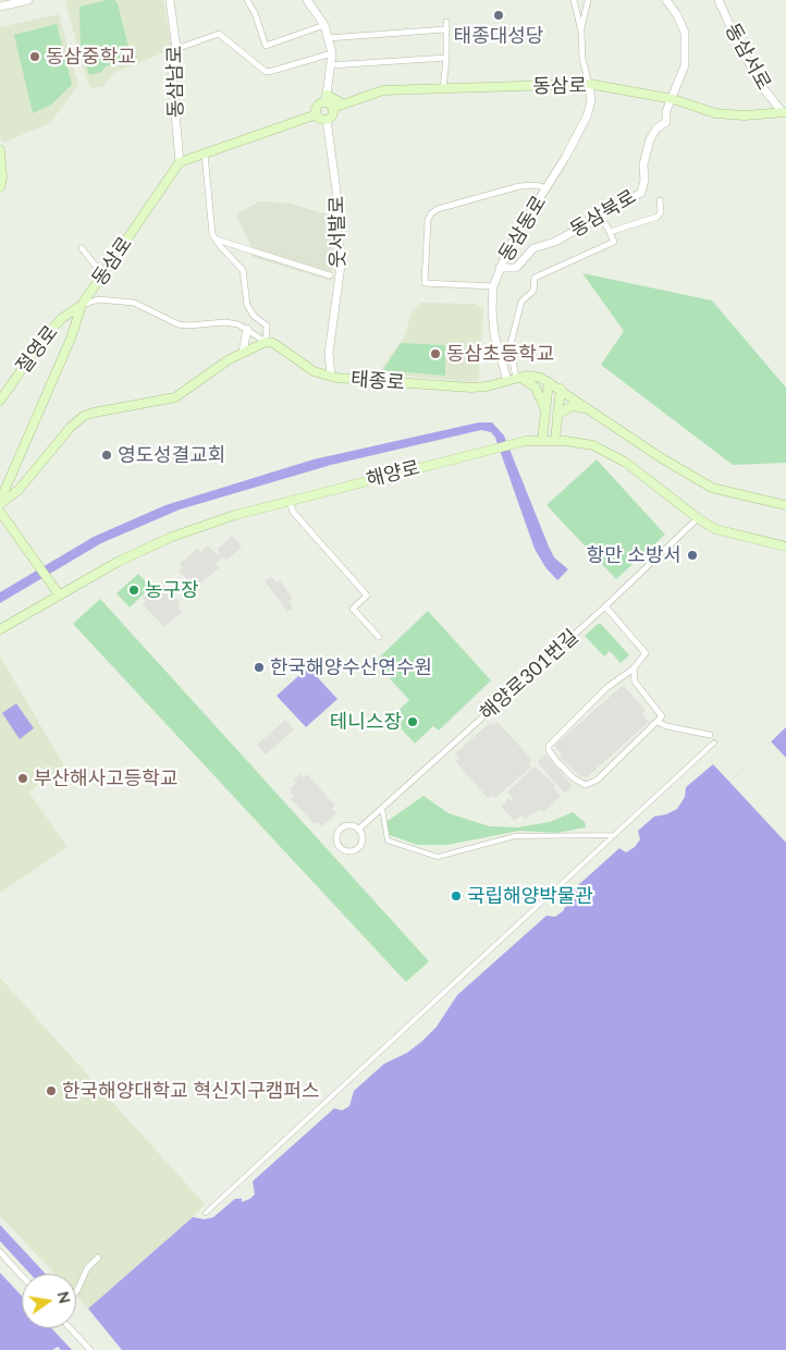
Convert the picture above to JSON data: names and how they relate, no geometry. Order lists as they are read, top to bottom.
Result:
{
  "streets": {
    "main road": [
      "동삼로",
      "절영로",
      "태종로",
      "해양로"
    ],
    "street": [
      "동삼서로",
      "동삼남로",
      "동삼북로",
      "동삼동로",
      "웃서발로",
      "해양로301번길"
    ]
  },
  "crossings": [
    ["동삼서로", "동삼로"],
    ["동삼남로", "동삼로"],
    ["동삼로", "동삼북로"],
    ["동삼로", "동삼동로"],
    ["동삼로", "웃서발로"],
    ["동삼로", "절영로"],
    ["동삼북로", "동삼동로"],
    ["동삼동로", "태종로"],
    ["웃서발로", "태종로"],
    ["해양로", "해양로301번길"]
  ],
  "places": [
    "태종대성당",
    "동삼중학교",
    "동삼초등학교",
    "영도성결교회",
    "항만 소방서",
    "농구장",
    "한국해양수산연수원",
    "테니스장",
    "부산해사고등학교",
    "국립해양박물관",
    "한국해양대학교 혁신지구캠퍼스"
  ],
  "north": "right"
}
